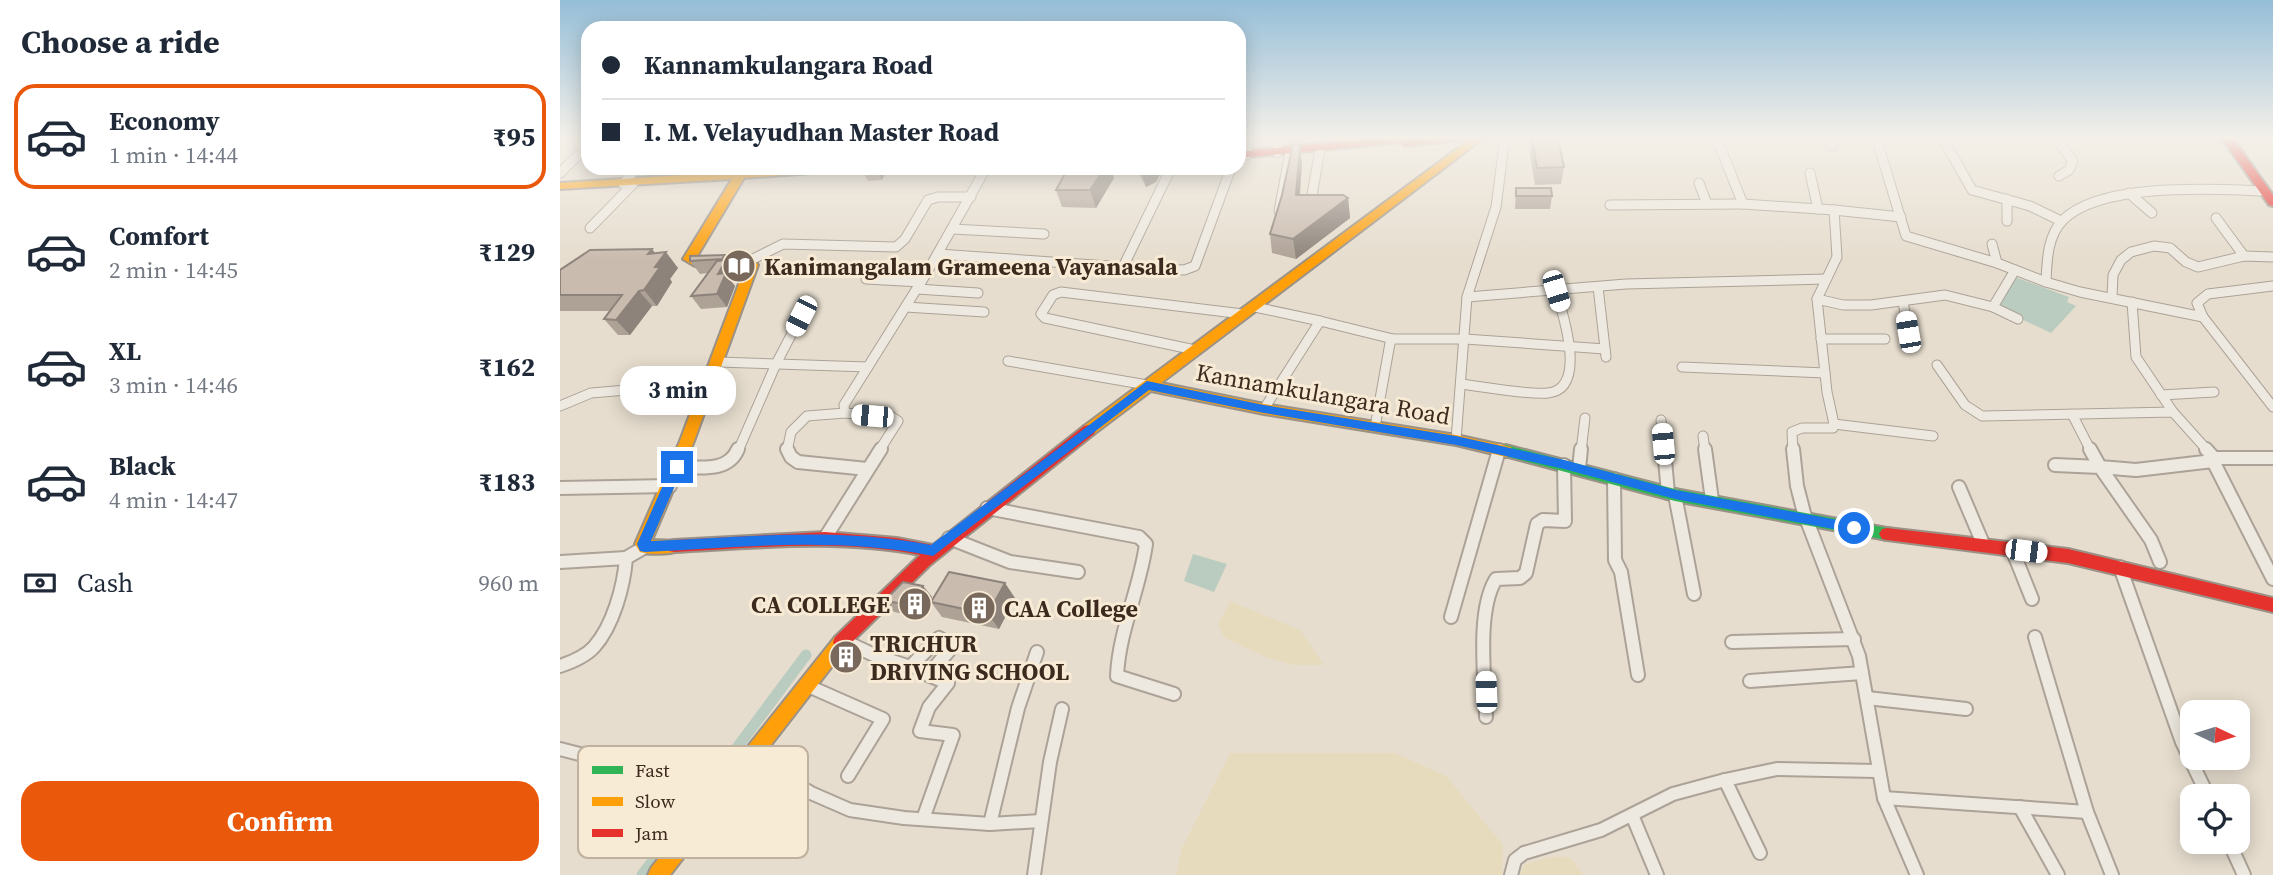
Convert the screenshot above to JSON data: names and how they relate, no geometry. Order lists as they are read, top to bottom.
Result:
{
  "streets": {
    "street": ["Kannamkulangara Road"]
  },
  "places": {
    "library": ["Kanimangalam Grameena Vayanasala"],
    "building": ["CA COLLEGE", "CAA College", "TRICHUR DRIVING SCHOOL"]
  },
  "legend": ["Fast", "Slow", "Jam"],
  "north": "right",
  "page": {
    "heading": "Choose a ride",
    "banner": ["Kannamkulangara Road", "I. M. Velayudhan Master Road"],
    "list": [
      {
        "name": "Economy",
        "note": "1 min · 14:44",
        "value": "₹95"
      },
      {
        "name": "Comfort",
        "note": "2 min · 14:45",
        "value": "₹129"
      },
      {
        "name": "XL",
        "note": "3 min · 14:46",
        "value": "₹162"
      },
      {
        "name": "Black",
        "note": "4 min · 14:47",
        "value": "₹183"
      }
    ],
    "bubble": "3 min",
    "pay": ["Cash", "960 m"],
    "buttons": "Confirm"
  }
}
